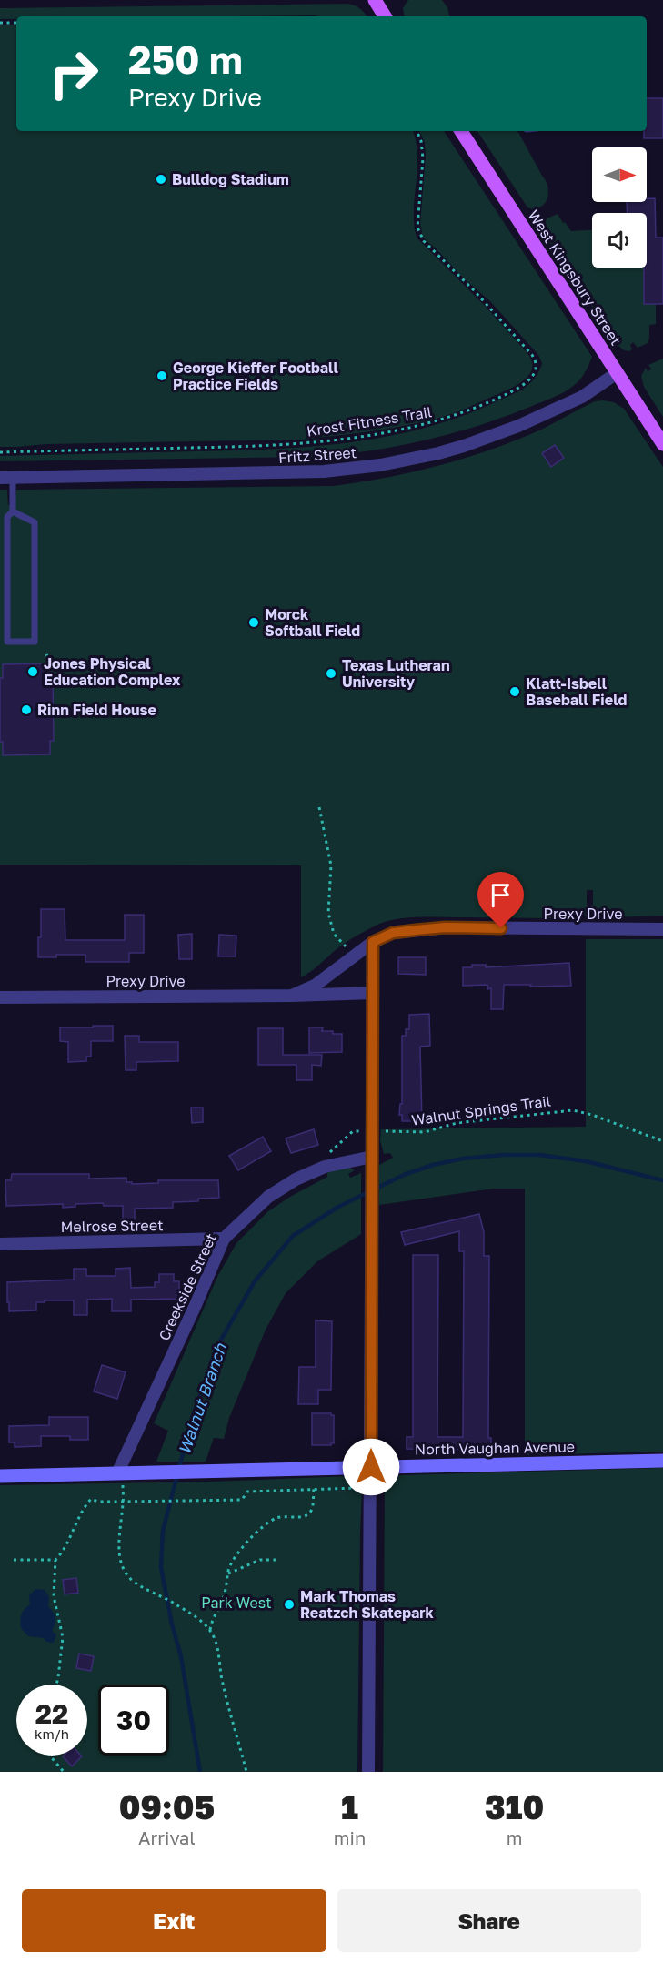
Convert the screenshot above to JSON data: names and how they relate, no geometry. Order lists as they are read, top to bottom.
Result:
{
  "streets": {
    "main road": ["West Kingsbury Street"],
    "street": [
      "Fritz Street",
      "Prexy Drive",
      "Melrose Street",
      "Creekside Street",
      "North Vaughan Avenue"
    ],
    "path": ["Krost Fitness Trail", "Walnut Springs Trail"]
  },
  "crossings": [
    ["West Kingsbury Street", "Fritz Street"],
    ["Walnut Springs Trail", "Creekside Street"],
    ["Melrose Street", "Creekside Street"],
    ["Creekside Street", "North Vaughan Avenue"]
  ],
  "water": ["Walnut Branch"],
  "parks": ["Park West"],
  "places": [
    "Bulldog Stadium",
    "George Kieffer Football Practice Fields",
    "Morck Softball Field",
    "Jones Physical Education Complex",
    "Texas Lutheran University",
    "Klatt-Isbell Baseball Field",
    "Rinn Field House",
    "Mark Thomas Reatzch Skatepark"
  ],
  "north": "right",
  "page": {
    "turn": ["250 m", "Prexy Drive"],
    "speed": "22 km/h",
    "limit": "30",
    "eta": [
      "09:05",
      "Arrival",
      "1",
      "min",
      "310",
      "m"
    ],
    "buttons": ["Exit", "Share"]
  }
}
